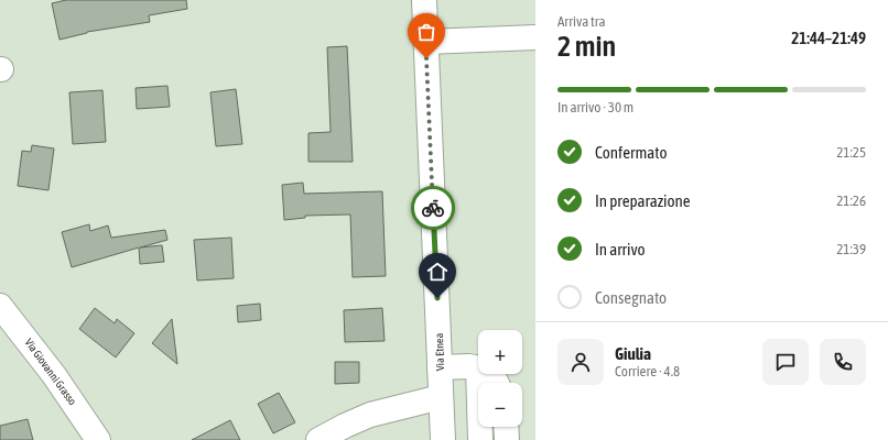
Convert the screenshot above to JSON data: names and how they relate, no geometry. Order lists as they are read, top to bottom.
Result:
{
  "streets": {
    "main road": ["Via Etnea", "Via Giovanni Grasso"]
  },
  "page": {
    "heading": ["2 min", "Arriva tra", "21:44–21:49"],
    "panel": ["Giulia", "Corriere · 4.8"],
    "bar": "In arrivo · 30 m",
    "list": [
      ["Confermato", "21:25"],
      ["In preparazione", "21:26"],
      ["In arrivo", "21:39"],
      "Consegnato"
    ],
    "map_buttons": ["+", "−"]
  }
}
